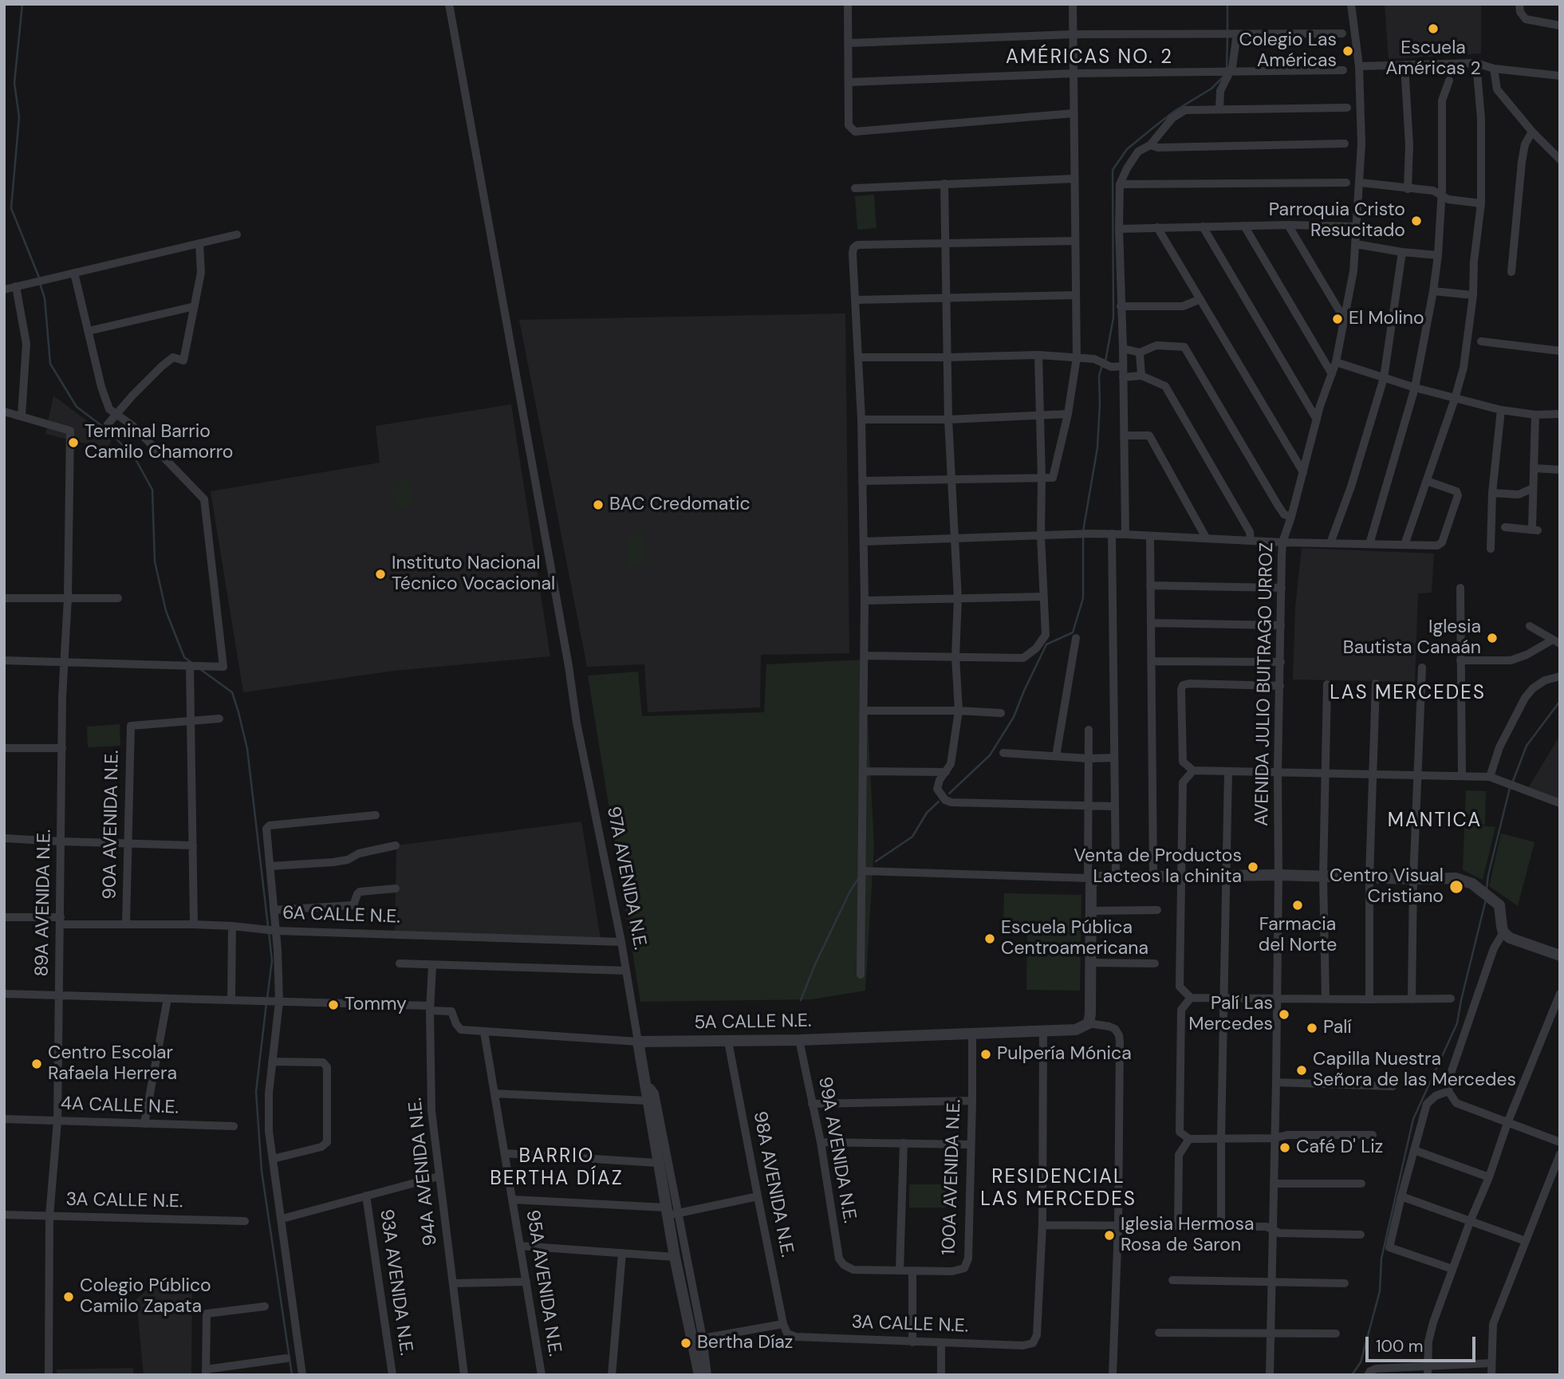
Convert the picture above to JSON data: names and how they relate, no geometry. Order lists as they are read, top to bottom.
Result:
{
  "streets": {
    "street": [
      "AVENIDA JULIO BUITRAGO URROZ",
      "90A AVENIDA N.E.",
      "97A AVENIDA N.E.",
      "89A AVENIDA N.E.",
      "6A CALLE N.E.",
      "5A CALLE N.E.",
      "4A CALLE N.E.",
      "99A AVENIDA N.E.",
      "94A AVENIDA N.E.",
      "100A AVENIDA N.E.",
      "98A AVENIDA N.E.",
      "3A CALLE N.E.",
      "93A AVENIDA N.E.",
      "95A AVENIDA N.E."
    ]
  },
  "crossings": [
    ["90A AVENIDA N.E.", "6A CALLE N.E."],
    ["97A AVENIDA N.E.", "6A CALLE N.E."],
    ["97A AVENIDA N.E.", "5A CALLE N.E."],
    ["89A AVENIDA N.E.", "6A CALLE N.E."],
    ["89A AVENIDA N.E.", "4A CALLE N.E."],
    ["89A AVENIDA N.E.", "3A CALLE N.E."],
    ["5A CALLE N.E.", "99A AVENIDA N.E."],
    ["5A CALLE N.E.", "94A AVENIDA N.E."],
    ["5A CALLE N.E.", "100A AVENIDA N.E."],
    ["5A CALLE N.E.", "98A AVENIDA N.E."],
    ["5A CALLE N.E.", "95A AVENIDA N.E."],
    ["98A AVENIDA N.E.", "3A CALLE N.E."]
  ],
  "districts": [
    "AMÉRICAS NO. 2",
    "LAS MERCEDES",
    "MANTICA",
    "BARRIO BERTHA DÍAZ",
    "RESIDENCIAL LAS MERCEDES"
  ],
  "places": [
    "Escuela Américas 2",
    "Colegio Las Américas",
    "Parroquia Cristo Resucitado",
    "El Molino",
    "Terminal Barrio Camilo Chamorro",
    "BAC Credomatic",
    "Instituto Nacional Técnico Vocacional",
    "Iglesia Bautista Canaán",
    "Venta de Productos Lacteos la chinita",
    "Centro Visual Cristiano",
    "Farmacia del Norte",
    "Escuela Pública Centroamericana",
    "Tommy",
    "Palí Las Mercedes",
    "Palí",
    "Pulpería Mónica",
    "Centro Escolar Rafaela Herrera",
    "Capilla Nuestra Señora de las Mercedes",
    "Café D' Liz",
    "Iglesia Hermosa Rosa de Saron",
    "Colegio Público Camilo Zapata",
    "Bertha Díaz"
  ],
  "scale_bar": "100 m"
}
